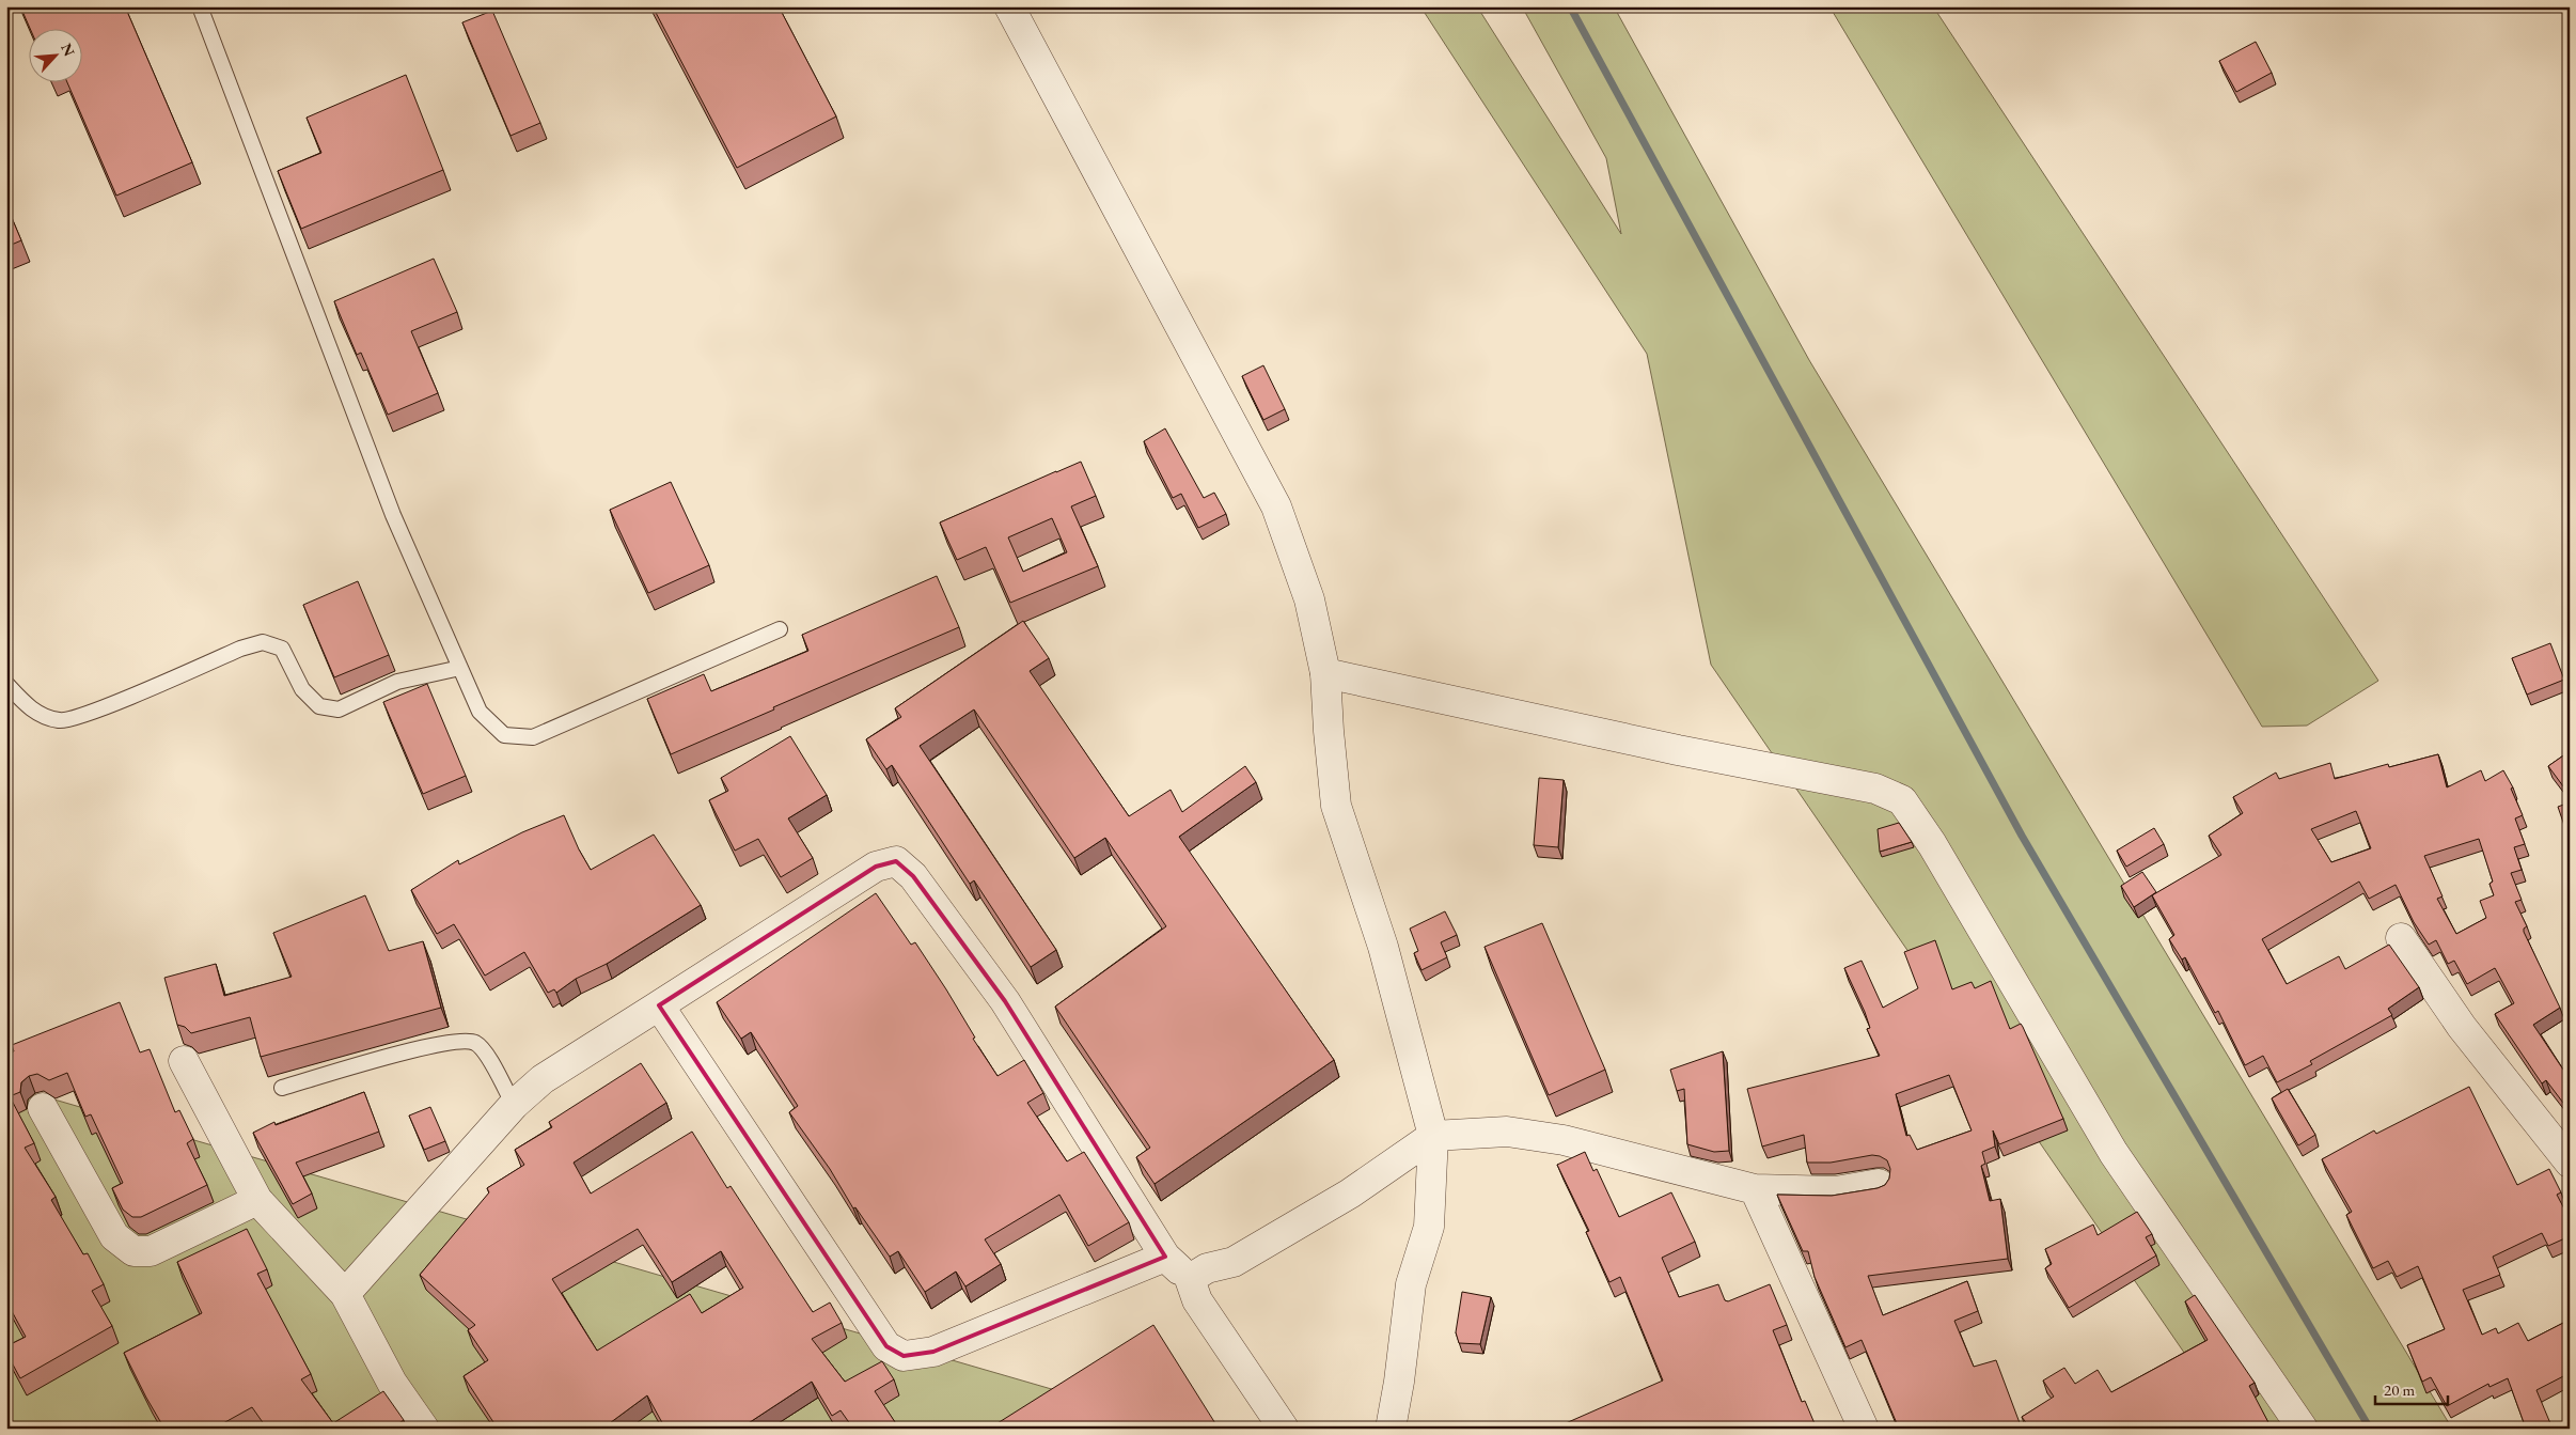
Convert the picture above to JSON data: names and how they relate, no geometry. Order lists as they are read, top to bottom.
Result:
{
  "scale_bar": "20 m",
  "north": "top right"
}
